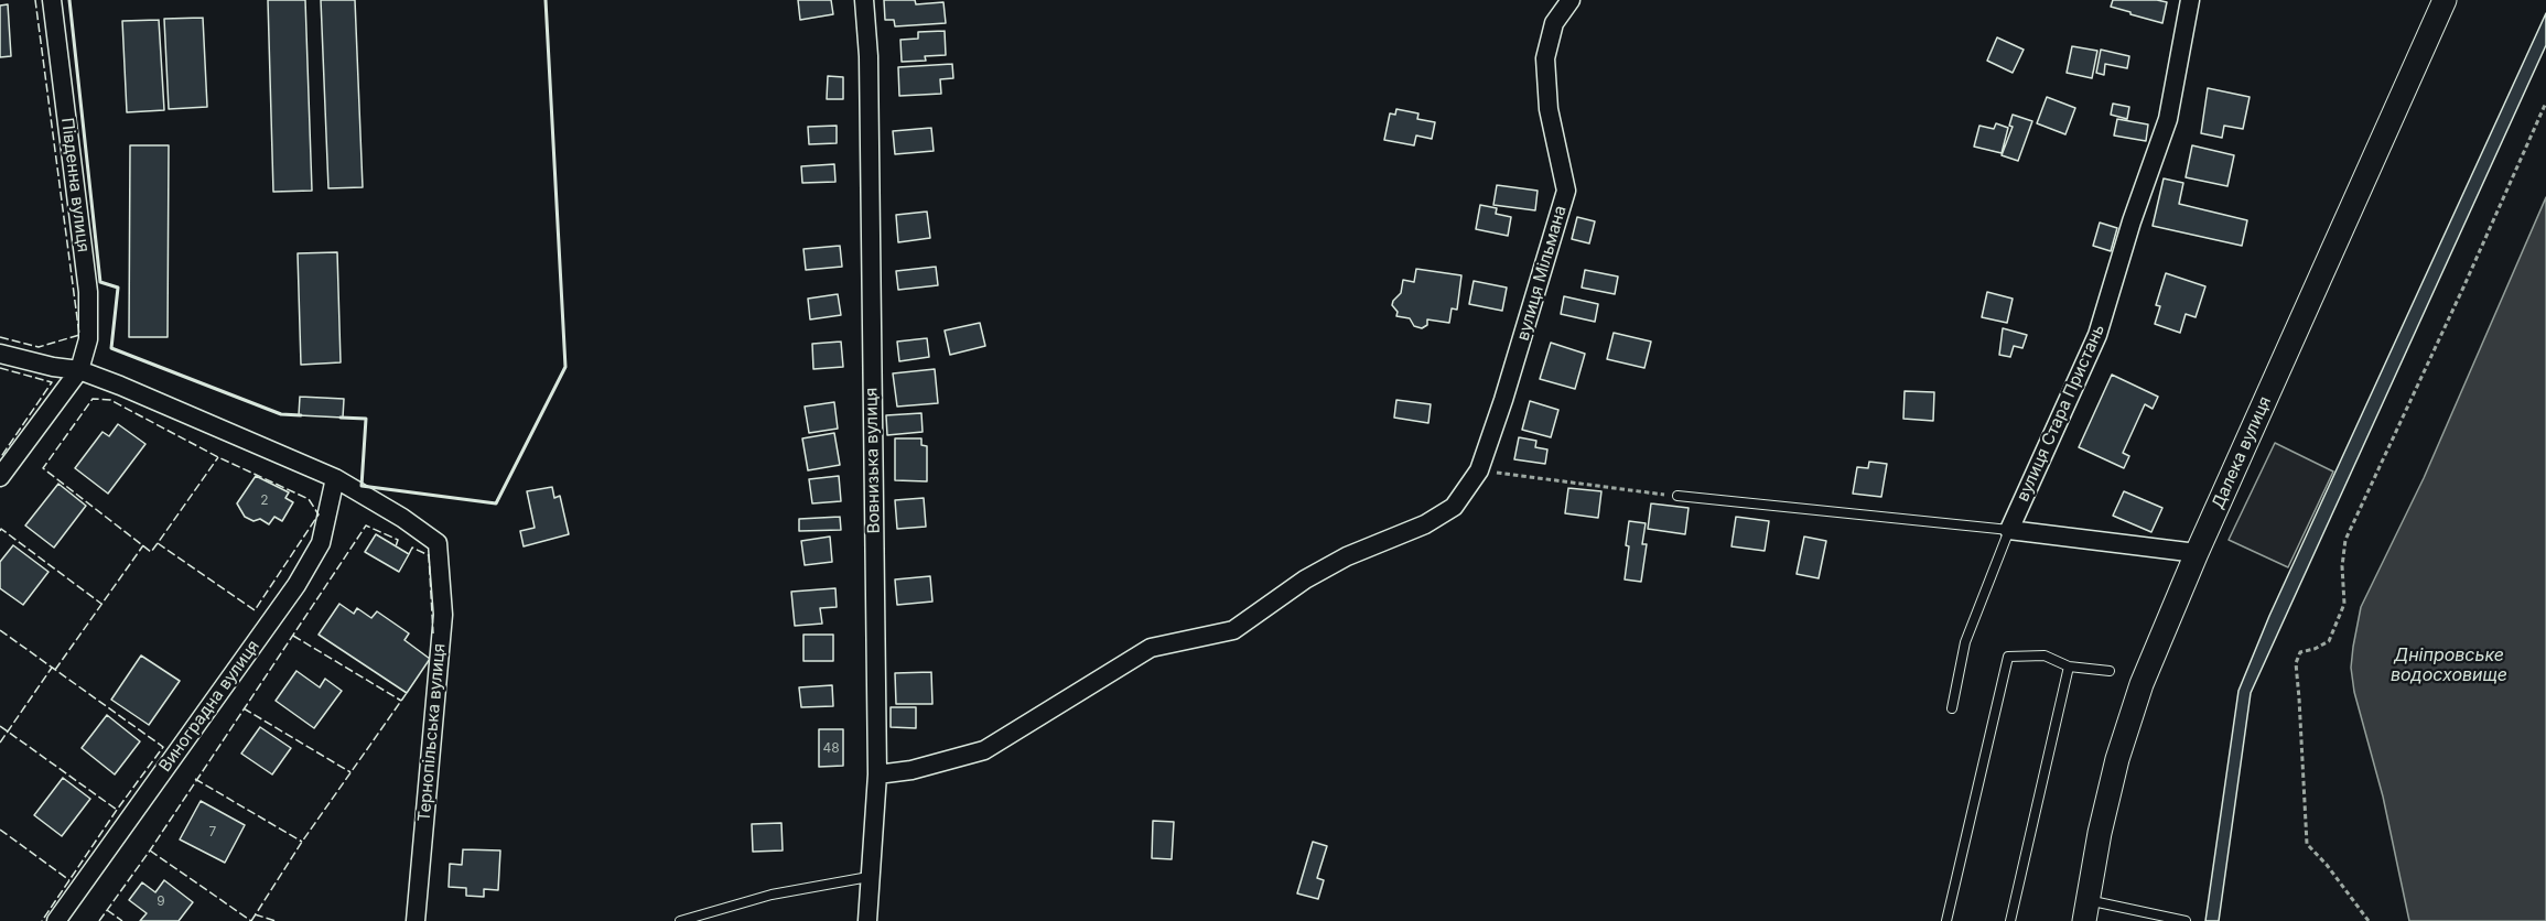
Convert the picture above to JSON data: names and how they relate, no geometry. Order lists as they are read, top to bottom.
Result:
{
  "streets": {
    "street": [
      "Південна вулиця",
      "вулиця Мільмана",
      "вулиця Стара Пристань",
      "Далека вулиця",
      "Вовнизька вулиця",
      "Виноградна вулиця",
      "Тернопільська вулиця"
    ]
  },
  "crossings": [
    ["вулиця Мільмана", "Вовнизька вулиця"],
    ["Виноградна вулиця", "Тернопільська вулиця"]
  ],
  "water": ["Дніпровське водосховище"],
  "house_numbers": [
    "2",
    "48",
    "7",
    "9"
  ]
}
